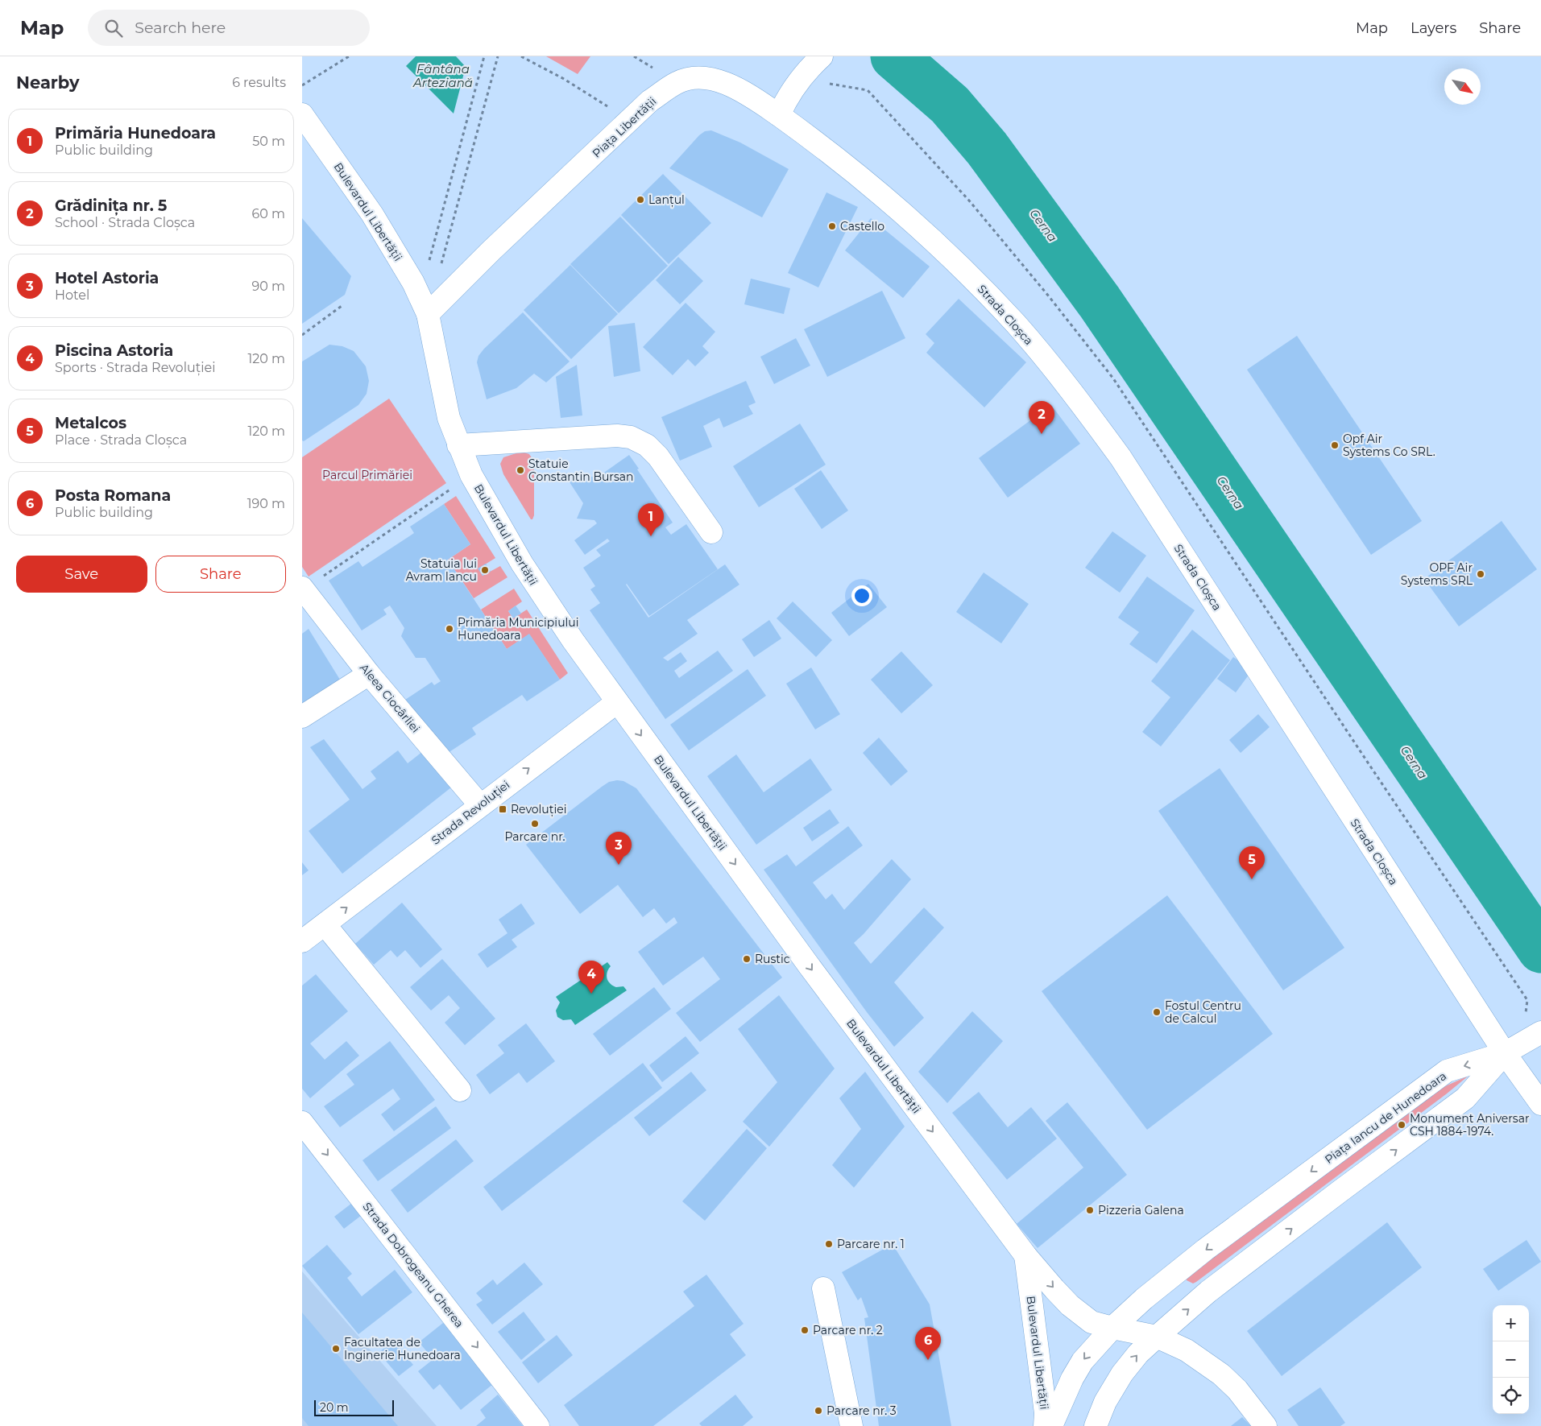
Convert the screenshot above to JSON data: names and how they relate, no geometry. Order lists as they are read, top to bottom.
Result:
{
  "streets": {
    "street": [
      "Piața Libertății",
      "Bulevardul Libertății",
      "Strada Cloșca",
      "Aleea Ciocârliei",
      "Strada Revoluției",
      "Piața Iancu de Hunedoara",
      "Strada Dobrogeanu Gherea"
    ]
  },
  "crossings": [
    ["Piața Libertății", "Bulevardul Libertății"],
    ["Piața Libertății", "Strada Cloșca"],
    ["Bulevardul Libertății", "Strada Revoluției"],
    ["Bulevardul Libertății", "Piața Iancu de Hunedoara"],
    ["Strada Cloșca", "Piața Iancu de Hunedoara"],
    ["Aleea Ciocârliei", "Strada Revoluției"]
  ],
  "one_way": ["Bulevardul Libertății", "Strada Revoluției", "Strada Dobrogeanu Gherea"],
  "water": ["Fântâna Arteziană", "Cerna"],
  "parks": ["Parcul Primăriei"],
  "places": {
    "other": [
      "Lanțul",
      "Castello",
      "Opf Air Systems Co SRL.",
      "Statuie Constantin Bursan",
      "Statuia lui Avram Iancu",
      "OPF Air Systems SRL",
      "Primăria Municipiului Hunedoara",
      "Parcare nr.",
      "Rustic",
      "Fostul Centru de Calcul",
      "Monument Aniversar CSH 1884-1974.",
      "Pizzeria Galena",
      "Parcare nr. 1",
      "Parcare nr. 2",
      "Facultatea de Inginerie Hunedoara",
      "Parcare nr. 3"
    ],
    "transit": ["Revoluției"]
  },
  "scale_bar": "20 m",
  "north": "bottom right",
  "page": {
    "header": "Map",
    "search": "Search here",
    "nav": ["Map", "Layers", "Share"],
    "heading": ["Nearby", "6 results"],
    "list": [
      {
        "mark": "1",
        "name": "Primăria Hunedoara",
        "note": "Public building",
        "value": "50 m"
      },
      {
        "mark": "2",
        "name": "Grădinița nr. 5",
        "note": "School · Strada Cloșca",
        "value": "60 m"
      },
      {
        "mark": "3",
        "name": "Hotel Astoria",
        "note": "Hotel",
        "value": "90 m"
      },
      {
        "mark": "4",
        "name": "Piscina Astoria",
        "note": "Sports · Strada Revoluției",
        "value": "120 m"
      },
      {
        "mark": "5",
        "name": "Metalcos",
        "note": "Place · Strada Cloșca",
        "value": "120 m"
      },
      {
        "mark": "6",
        "name": "Posta Romana",
        "note": "Public building",
        "value": "190 m"
      }
    ],
    "pins": [
      "2",
      "1",
      "3",
      "5",
      "4",
      "6"
    ],
    "buttons": ["Save", "Share"],
    "map_buttons": ["+", "−"],
    "scale": "20 m"
  }
}
